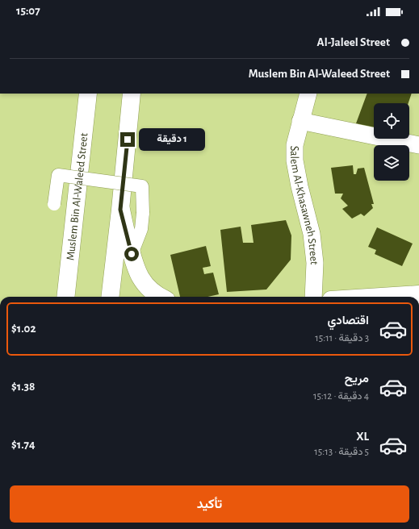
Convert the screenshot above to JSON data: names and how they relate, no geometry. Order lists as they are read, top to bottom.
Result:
{
  "streets": {
    "main road": ["Muslem Bin Al-Waleed Street"],
    "street": ["Salem Al-Khasawneh Street"]
  },
  "page": {
    "status": "15:07",
    "banner": ["Al-Jaleel Street", "Muslem Bin Al-Waleed Street"],
    "bubble": "1 دقيقة",
    "list": [
      {
        "name": "اقتصادي",
        "note": "3 دقيقة · 15:11",
        "value": "$1.02"
      },
      {
        "name": "مريح",
        "note": "4 دقيقة · 15:12",
        "value": "$1.38"
      },
      {
        "name": "XL",
        "note": "5 دقيقة · 15:13",
        "value": "$1.74"
      }
    ],
    "buttons": "تأكيد"
  }
}
